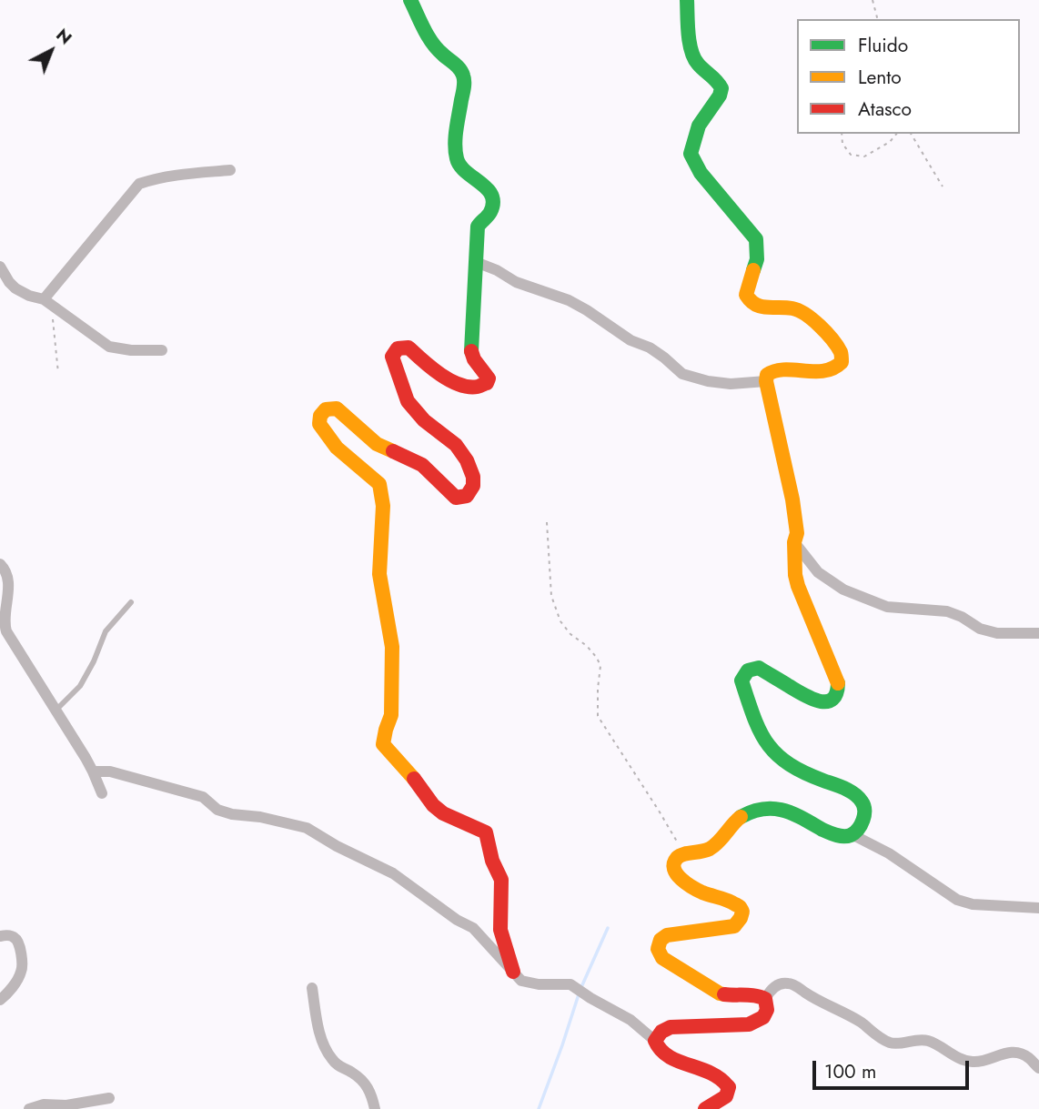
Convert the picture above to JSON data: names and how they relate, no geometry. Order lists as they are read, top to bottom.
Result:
{
  "legend": ["Fluido", "Lento", "Atasco"],
  "scale_bar": "100 m",
  "north": "top right"
}
